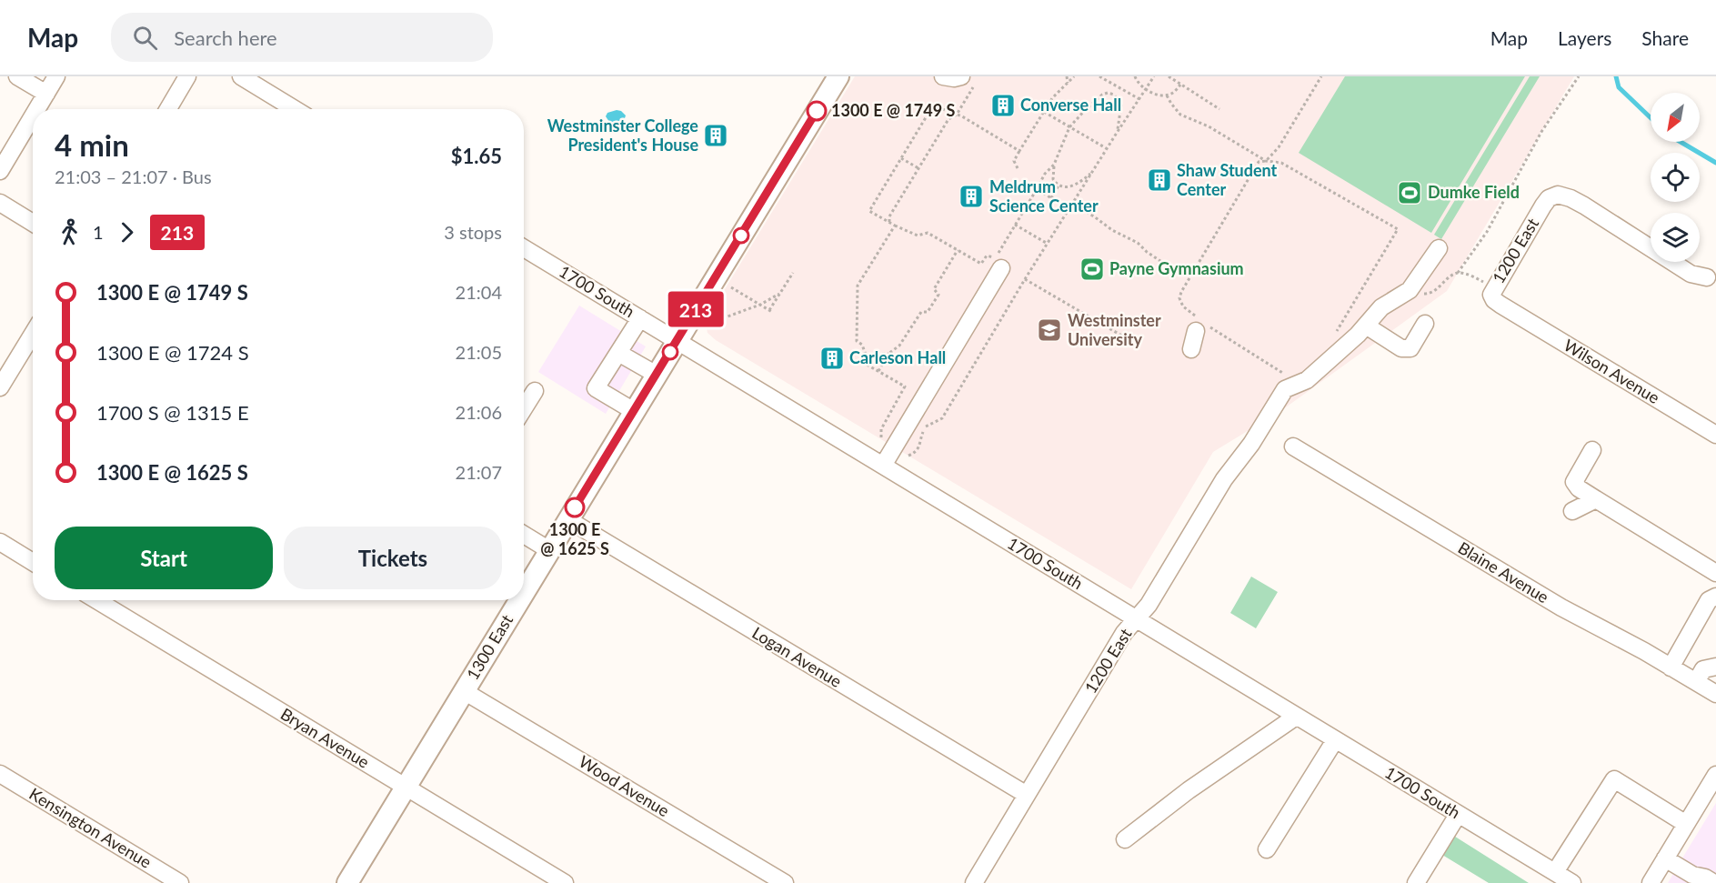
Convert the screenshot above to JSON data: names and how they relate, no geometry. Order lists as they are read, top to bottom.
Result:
{
  "streets": {
    "main road": ["1300 East"],
    "street": [
      "1200 East",
      "1700 South",
      "Wilson Avenue",
      "Blaine Avenue",
      "Logan Avenue",
      "Bryan Avenue",
      "Wood Avenue",
      "Kensington Avenue"
    ]
  },
  "crossings": [
    ["1200 East", "1700 South"],
    ["1200 East", "Wilson Avenue"],
    ["1200 East", "Logan Avenue"],
    ["1700 South", "1300 East"],
    ["1300 East", "Logan Avenue"],
    ["1300 East", "Bryan Avenue"],
    ["1300 East", "Wood Avenue"]
  ],
  "places": {
    "building": [
      "Converse Hall",
      "Westminster College President's House",
      "Shaw Student Center",
      "Meldrum Science Center",
      "Carleson Hall"
    ],
    "other": ["1300 E @ 1749 S", "1300 E @ 1625 S"],
    "sports": ["Dumke Field", "Payne Gymnasium"],
    "school or university": ["Westminster University"]
  },
  "lines": ["bus line 213"],
  "north": "bottom left",
  "page": {
    "header": "Map",
    "search": "Search here",
    "nav": ["Map", "Layers", "Share"],
    "on_map": "213",
    "heading": ["4 min", "21:03 – 21:07 · Bus", "$1.65"],
    "legs": ["1", "213", "3 stops"],
    "list": [
      {
        "name": "1300 E @ 1749 S",
        "value": "21:04"
      },
      {
        "name": "1300 E @ 1724 S",
        "value": "21:05"
      },
      {
        "name": "1700 S @ 1315 E",
        "value": "21:06"
      },
      {
        "name": "1300 E @ 1625 S",
        "value": "21:07"
      }
    ],
    "buttons": ["Start", "Tickets"]
  }
}
